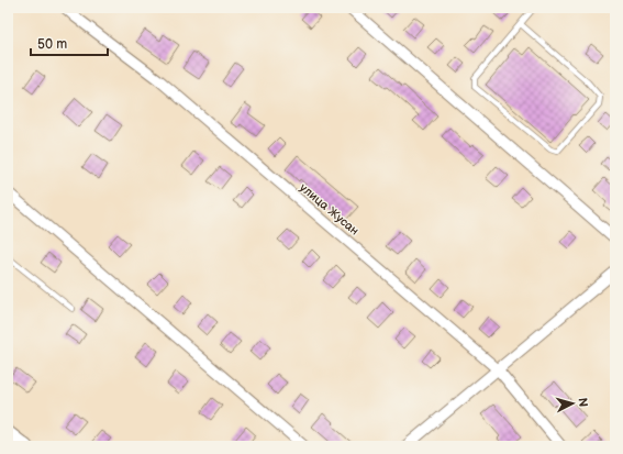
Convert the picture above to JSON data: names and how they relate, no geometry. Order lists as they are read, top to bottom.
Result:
{
  "streets": {
    "street": ["улица Жусан"]
  },
  "scale_bar": "50 m",
  "north": "right"
}
